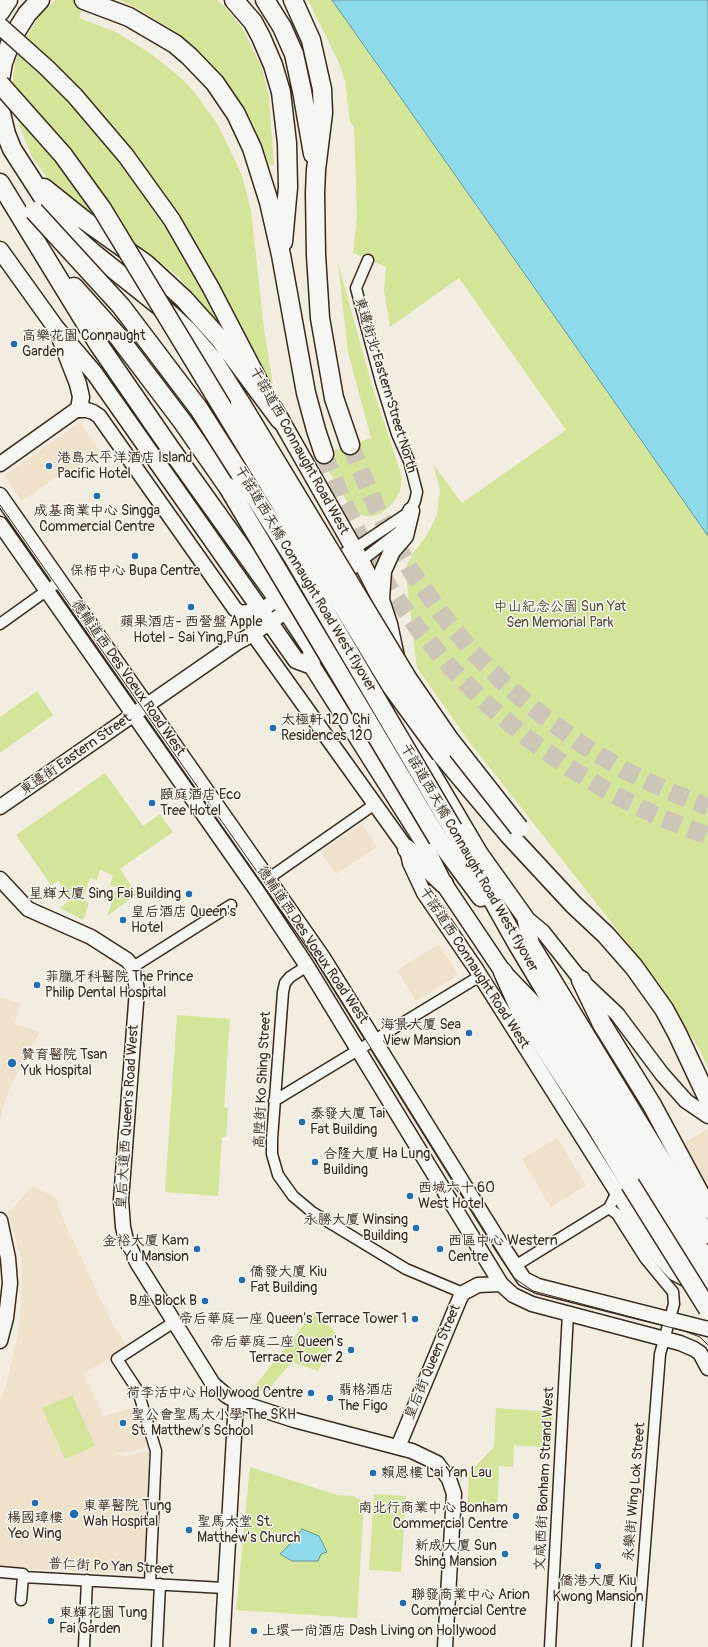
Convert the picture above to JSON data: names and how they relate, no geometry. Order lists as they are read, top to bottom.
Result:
{
  "streets": {
    "highway": ["干諾道西天橋 Connaught Road West flyover"],
    "main road": [
      "東邊街北 Eastern Street North",
      "干諾道西 Connaught Road West",
      "德輔道西 Des Voeux Road West",
      "東邊街 Eastern Street",
      "皇后大道西 Queen's Road West",
      "皇后街 Queen Street"
    ],
    "street": [
      "高陞街 Ko Shing Street",
      "文咸西街 Bonham Strand West",
      "永樂街 Wing Lok Street",
      "普仁街 Po Yan Street"
    ]
  },
  "crossings": [
    ["東邊街北 Eastern Street North", "干諾道西 Connaught Road West"],
    ["東邊街北 Eastern Street North", "東邊街 Eastern Street"],
    ["干諾道西 Connaught Road West", "東邊街 Eastern Street"],
    ["德輔道西 Des Voeux Road West", "東邊街 Eastern Street"],
    ["德輔道西 Des Voeux Road West", "高陞街 Ko Shing Street"],
    ["德輔道西 Des Voeux Road West", "皇后街 Queen Street"],
    ["德輔道西 Des Voeux Road West", "文咸西街 Bonham Strand West"],
    ["德輔道西 Des Voeux Road West", "永樂街 Wing Lok Street"],
    ["高陞街 Ko Shing Street", "皇后街 Queen Street"],
    ["皇后大道西 Queen's Road West", "皇后街 Queen Street"]
  ],
  "parks": ["中山紀念公園 Sun Yat Sen Memorial Park"],
  "places": [
    "高樂花園 Connaught Garden",
    "港島太平洋酒店 Island Pacific Hotel",
    "成基商業中心 Singga Commercial Centre",
    "保栢中心 Bupa Centre",
    "蘋果酒店- 西營盤 Apple Hotel - Sai Ying Pun",
    "太極軒 120 Chi Residences 120",
    "頤庭酒店 Eco Tree Hotel",
    "星輝大廈 Sing Fai Building",
    "皇后酒店 Queen's Hotel",
    "菲臘牙科醫院 The Prince Philip Dental Hospital",
    "海景大廈 Sea View Mansion",
    "贊育醫院 Tsan Yuk Hospital",
    "泰發大廈 Tai Fat Building",
    "合隆大廈 Ha Lung Building",
    "西城六十 60 West Hotel",
    "永勝大廈 Winsing Building",
    "金裕大廈 Kam Yu Mansion",
    "西區中心 Western Centre",
    "僑發大廈 Kiu Fat Building",
    "B座 Block B",
    "帝后華庭一座 Queen's Terrace Tower 1",
    "帝后華庭二座 Queen's Terrace Tower 2",
    "荷李活中心 Hollywood Centre",
    "翡格酒店 The Figo",
    "聖公會聖馬太小學 The SKH St. Matthew's School",
    "賴恩樓 Lai Yan Lau",
    "楊國璋樓 Yeo Wing",
    "東華醫院 Tung Wah Hospital",
    "南北行商業中心 Bonham Commercial Centre",
    "聖馬太堂 St. Matthew's Church",
    "新成大廈 Sun Shing Mansion",
    "僑港大廈 Kiu Kwong Mansion",
    "聯發商業中心 Arion Commercial Centre",
    "東輝花園 Tung Fai Garden",
    "上環一尚酒店 Dash Living on Hollywood"
  ]
}
